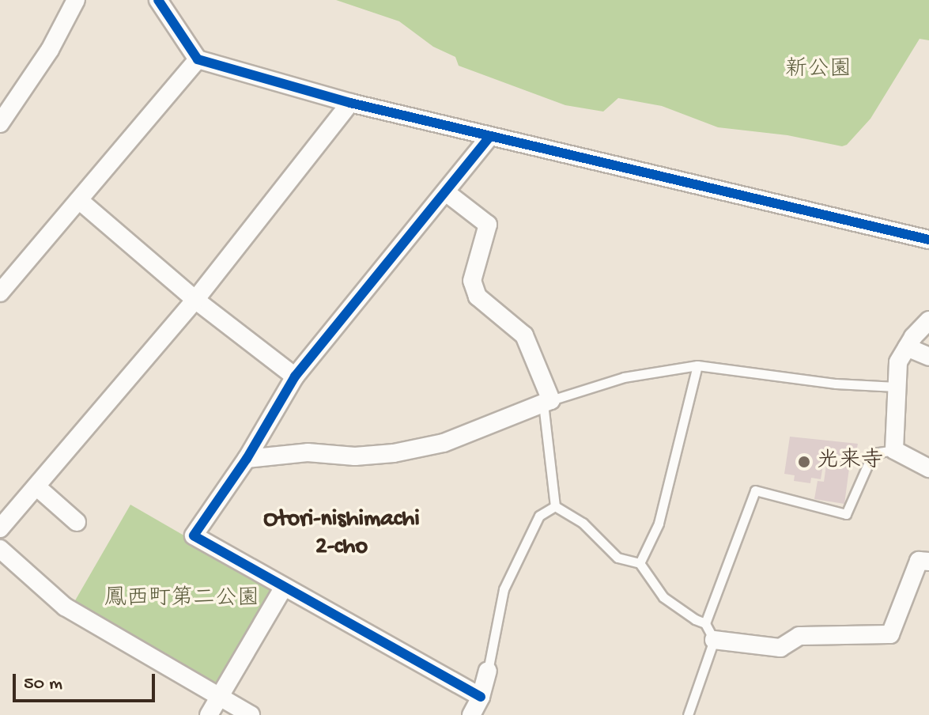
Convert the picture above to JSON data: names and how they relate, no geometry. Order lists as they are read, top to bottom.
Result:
{
  "districts": ["Otori-nishimachi 2-cho"],
  "parks": ["新公園", "鳳西町第二公園"],
  "places": ["光来寺"],
  "scale_bar": "50 m"
}
